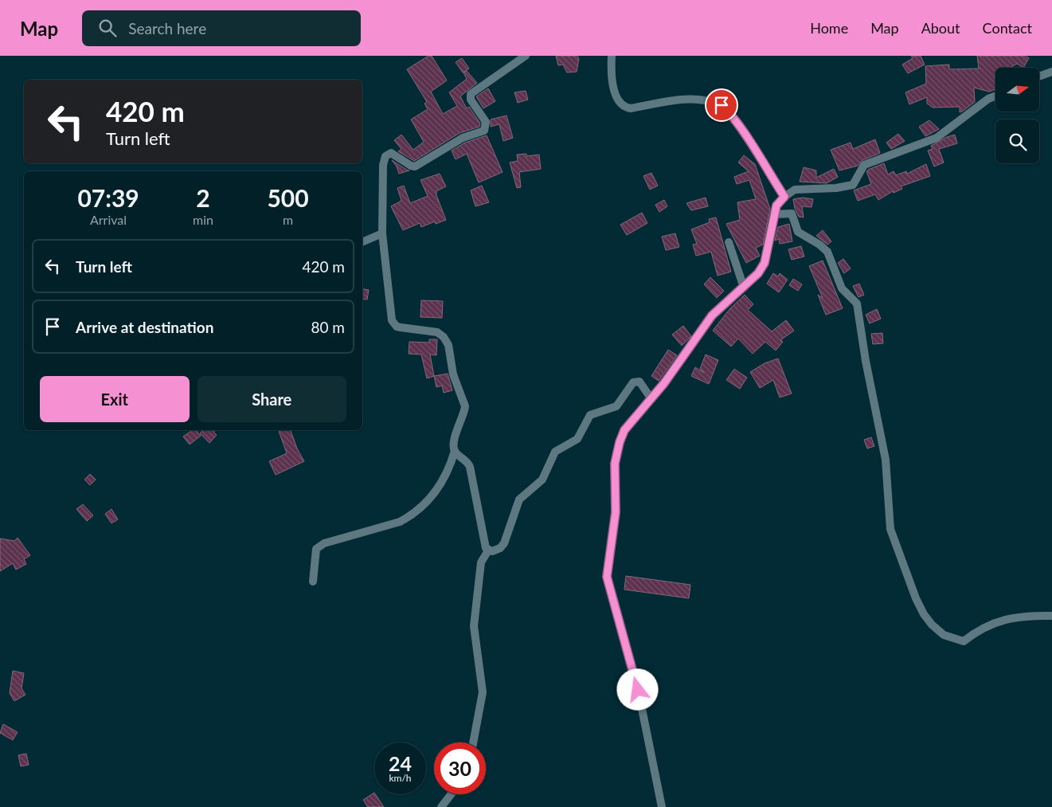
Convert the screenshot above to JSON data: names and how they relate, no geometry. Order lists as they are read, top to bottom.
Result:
{
  "north": "right",
  "page": {
    "header": "Map",
    "search": "Search here",
    "nav": [
      "Home",
      "Map",
      "About",
      "Contact"
    ],
    "turn": ["420 m", "Turn left"],
    "eta": [
      "07:39",
      "Arrival",
      "2",
      "min",
      "500",
      "m"
    ],
    "list": [
      {
        "name": "Turn left",
        "value": "420 m"
      },
      {
        "name": "Arrive at destination",
        "value": "80 m"
      }
    ],
    "buttons": ["Exit", "Share"],
    "speed": "24 km/h",
    "limit": "30"
  }
}
